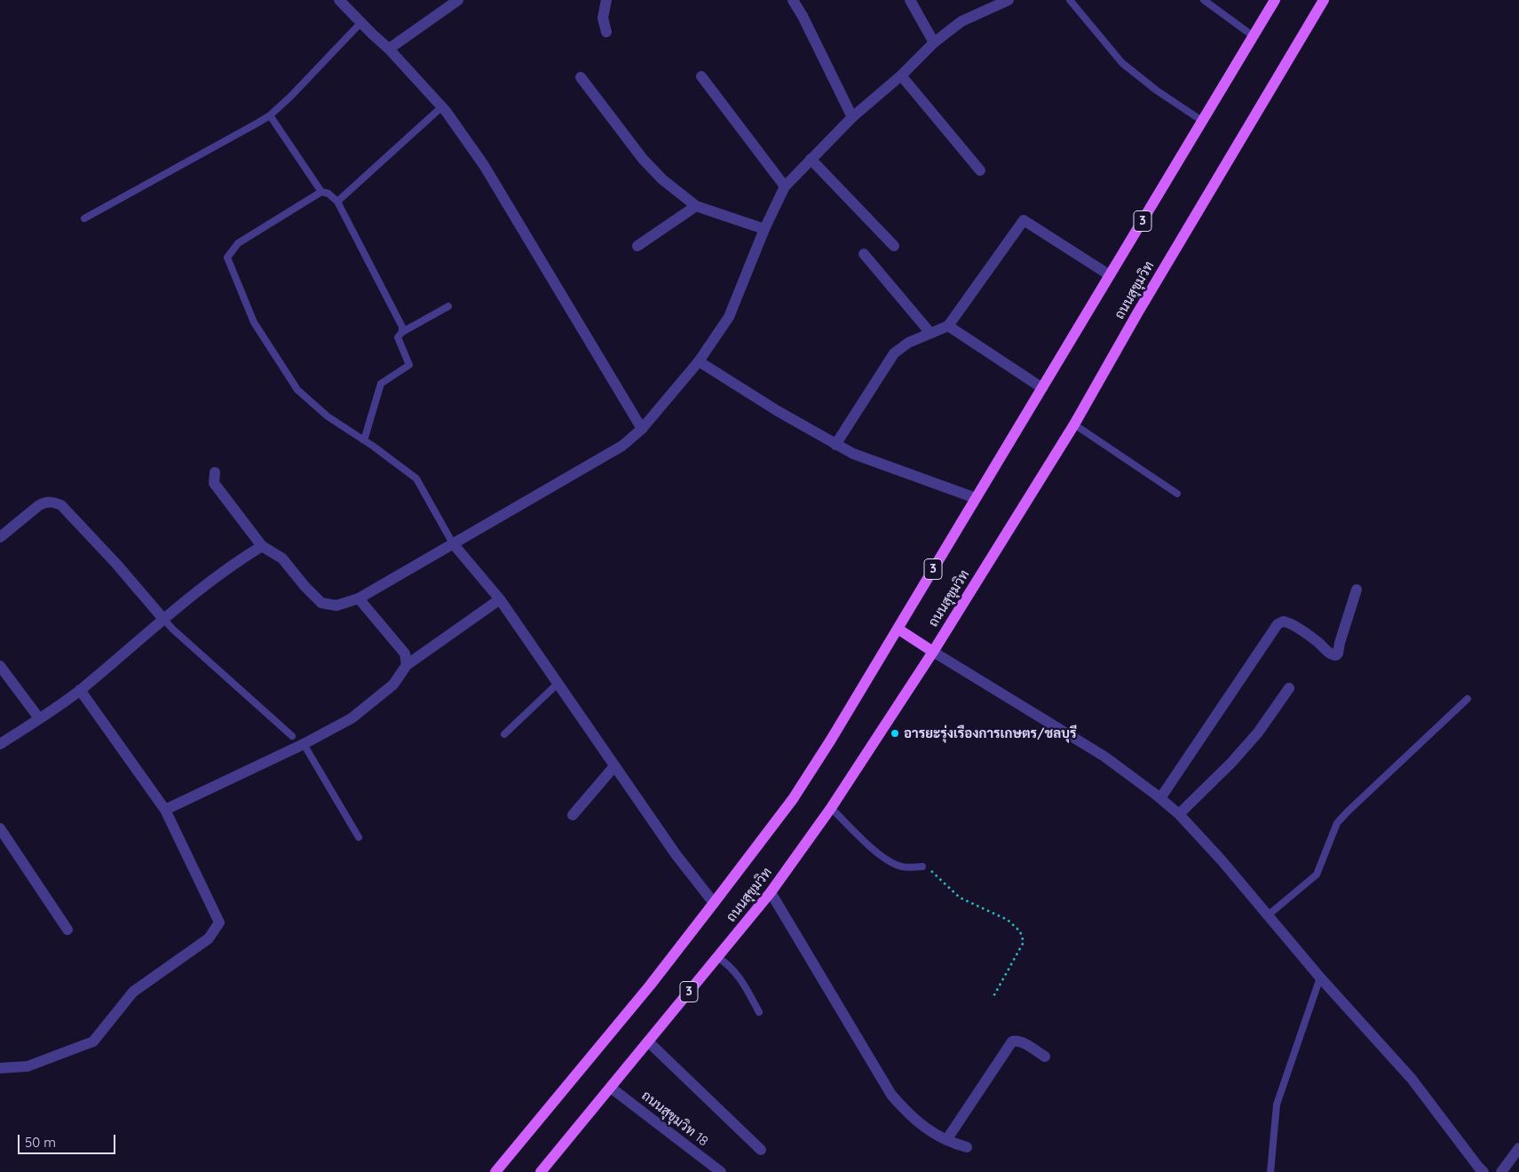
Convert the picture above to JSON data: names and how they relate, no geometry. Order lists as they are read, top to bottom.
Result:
{
  "streets": {
    "main road": ["3", "ถนนสุขุมวิท"],
    "street": ["ถนนสุขุมวิท 18"]
  },
  "crossings": [
    ["ถนนสุขุมวิท", "ถนนสุขุมวิท 18"]
  ],
  "places": ["อารยะรุ่งเรืองการเกษตร/ชลบุรี"],
  "scale_bar": "50 m"
}
